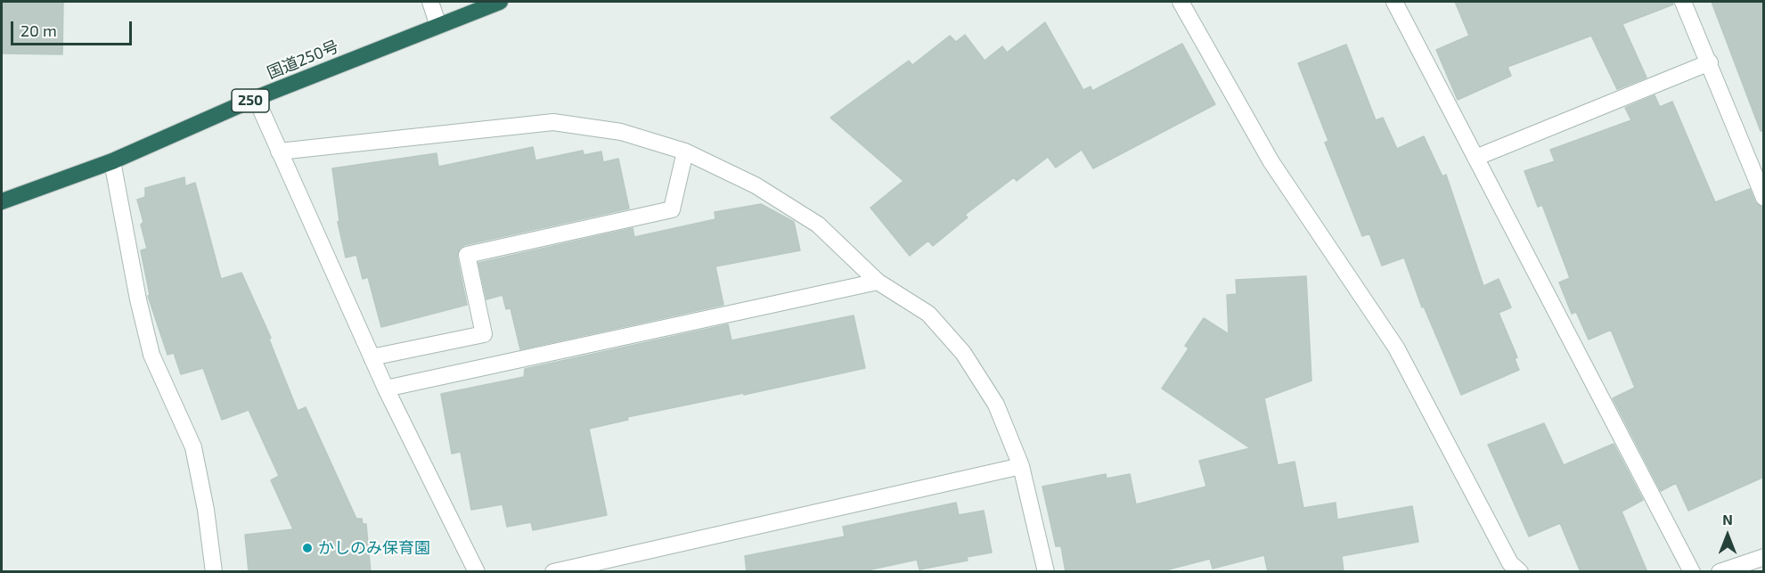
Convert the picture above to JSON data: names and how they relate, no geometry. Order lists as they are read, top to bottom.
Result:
{
  "streets": {
    "highway": ["国道250号", "250"]
  },
  "places": ["かしのみ保育園"],
  "scale_bar": "20 m",
  "north": "top"
}
